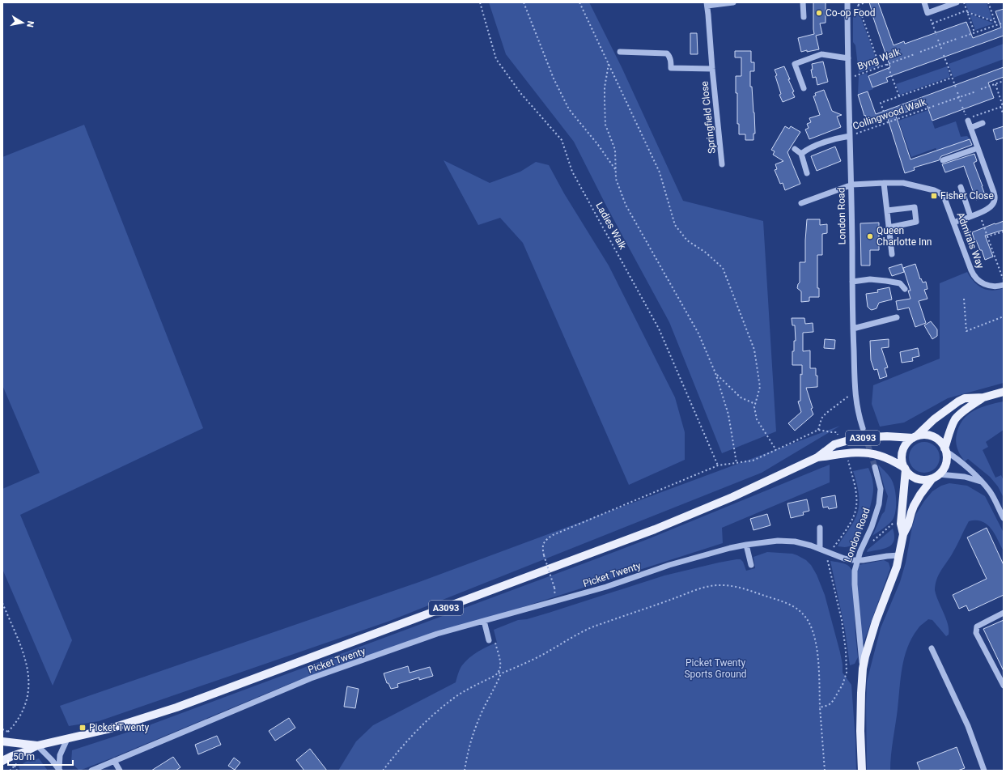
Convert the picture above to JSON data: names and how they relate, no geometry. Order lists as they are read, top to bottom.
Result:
{
  "streets": {
    "main road": ["London Road", "A3093"],
    "street": ["Springfield Close", "Admirals Way", "Picket Twenty"],
    "path": ["Byng Walk", "Collingwood Walk", "Ladies Walk"]
  },
  "crossings": [
    ["Byng Walk", "London Road"],
    ["Collingwood Walk", "London Road"],
    ["London Road", "Admirals Way"],
    ["London Road", "A3093"],
    ["London Road", "Picket Twenty"]
  ],
  "parks": ["Picket Twenty Sports Ground"],
  "places": {
    "other": ["Co-op Food", "Queen Charlotte Inn"],
    "transit": ["Fisher Close", "Picket Twenty"]
  },
  "scale_bar": "50 m",
  "north": "right"
}
